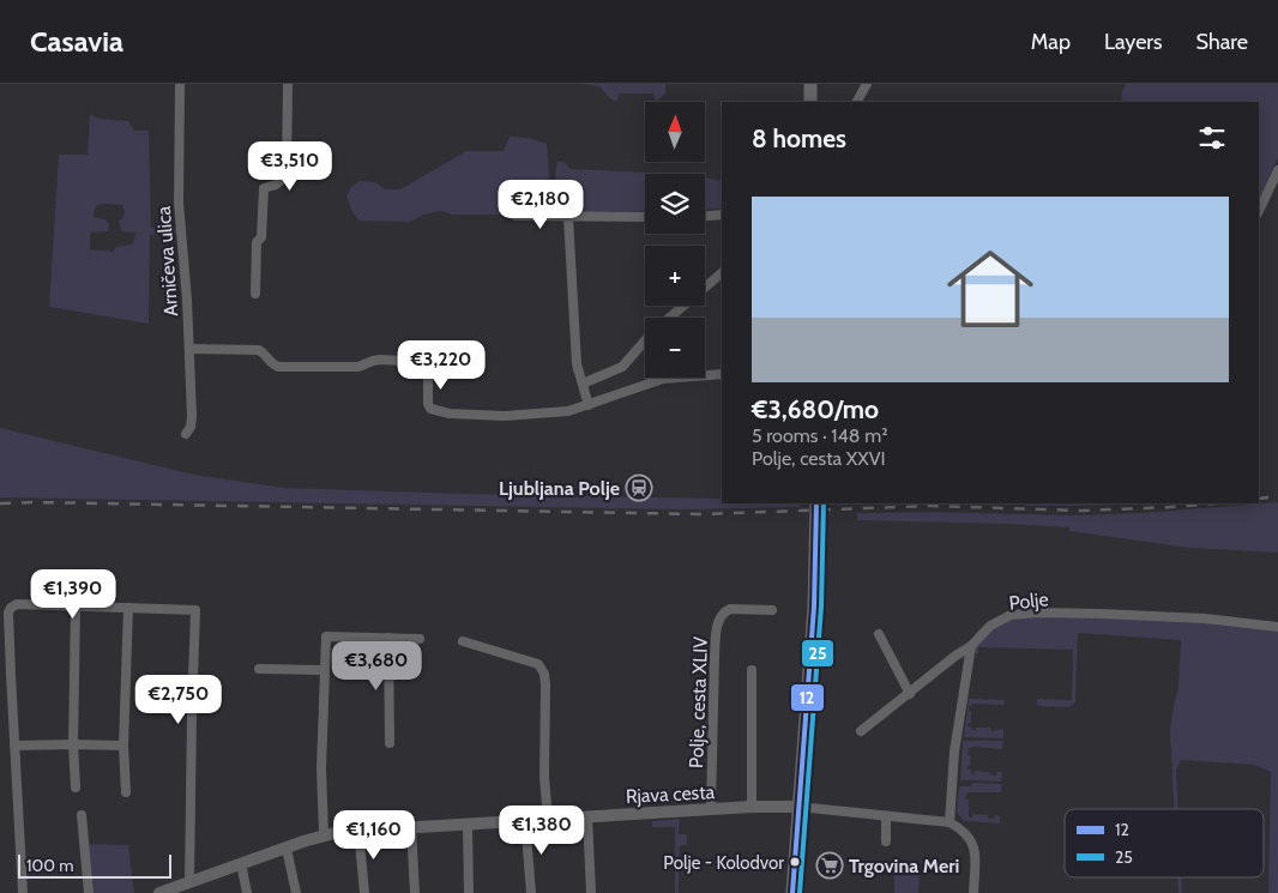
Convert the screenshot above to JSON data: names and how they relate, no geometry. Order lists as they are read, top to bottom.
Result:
{
  "streets": {
    "street": [
      "Arničeva ulica",
      "Polje",
      "Polje, cesta XLIV",
      "Rjava cesta"
    ]
  },
  "crossings": [
    ["Polje, cesta XLIV", "Rjava cesta"]
  ],
  "places": {
    "station": ["Ljubljana Polje"],
    "other": ["Polje - Kolodvor"],
    "supermarket": ["Trgovina Meri"]
  },
  "lines": ["transit line 12", "transit line 25"],
  "legend": ["12", "25"],
  "scale_bar": "100 m",
  "north": "top",
  "page": {
    "header": "Casavia",
    "nav": ["Map", "Layers", "Share"],
    "map_buttons": ["+", "−"],
    "heading": "8 homes",
    "price": [
      "€3,510",
      "€2,180",
      "€3,220",
      "€1,390",
      "€3,680",
      "€2,750",
      "€1,380",
      "€1,160"
    ],
    "list": [
      {
        "name": "€3,680/mo",
        "note": "5 rooms · 148 m² · Polje, cesta XXVI"
      }
    ],
    "scale": "100 m"
  }
}
